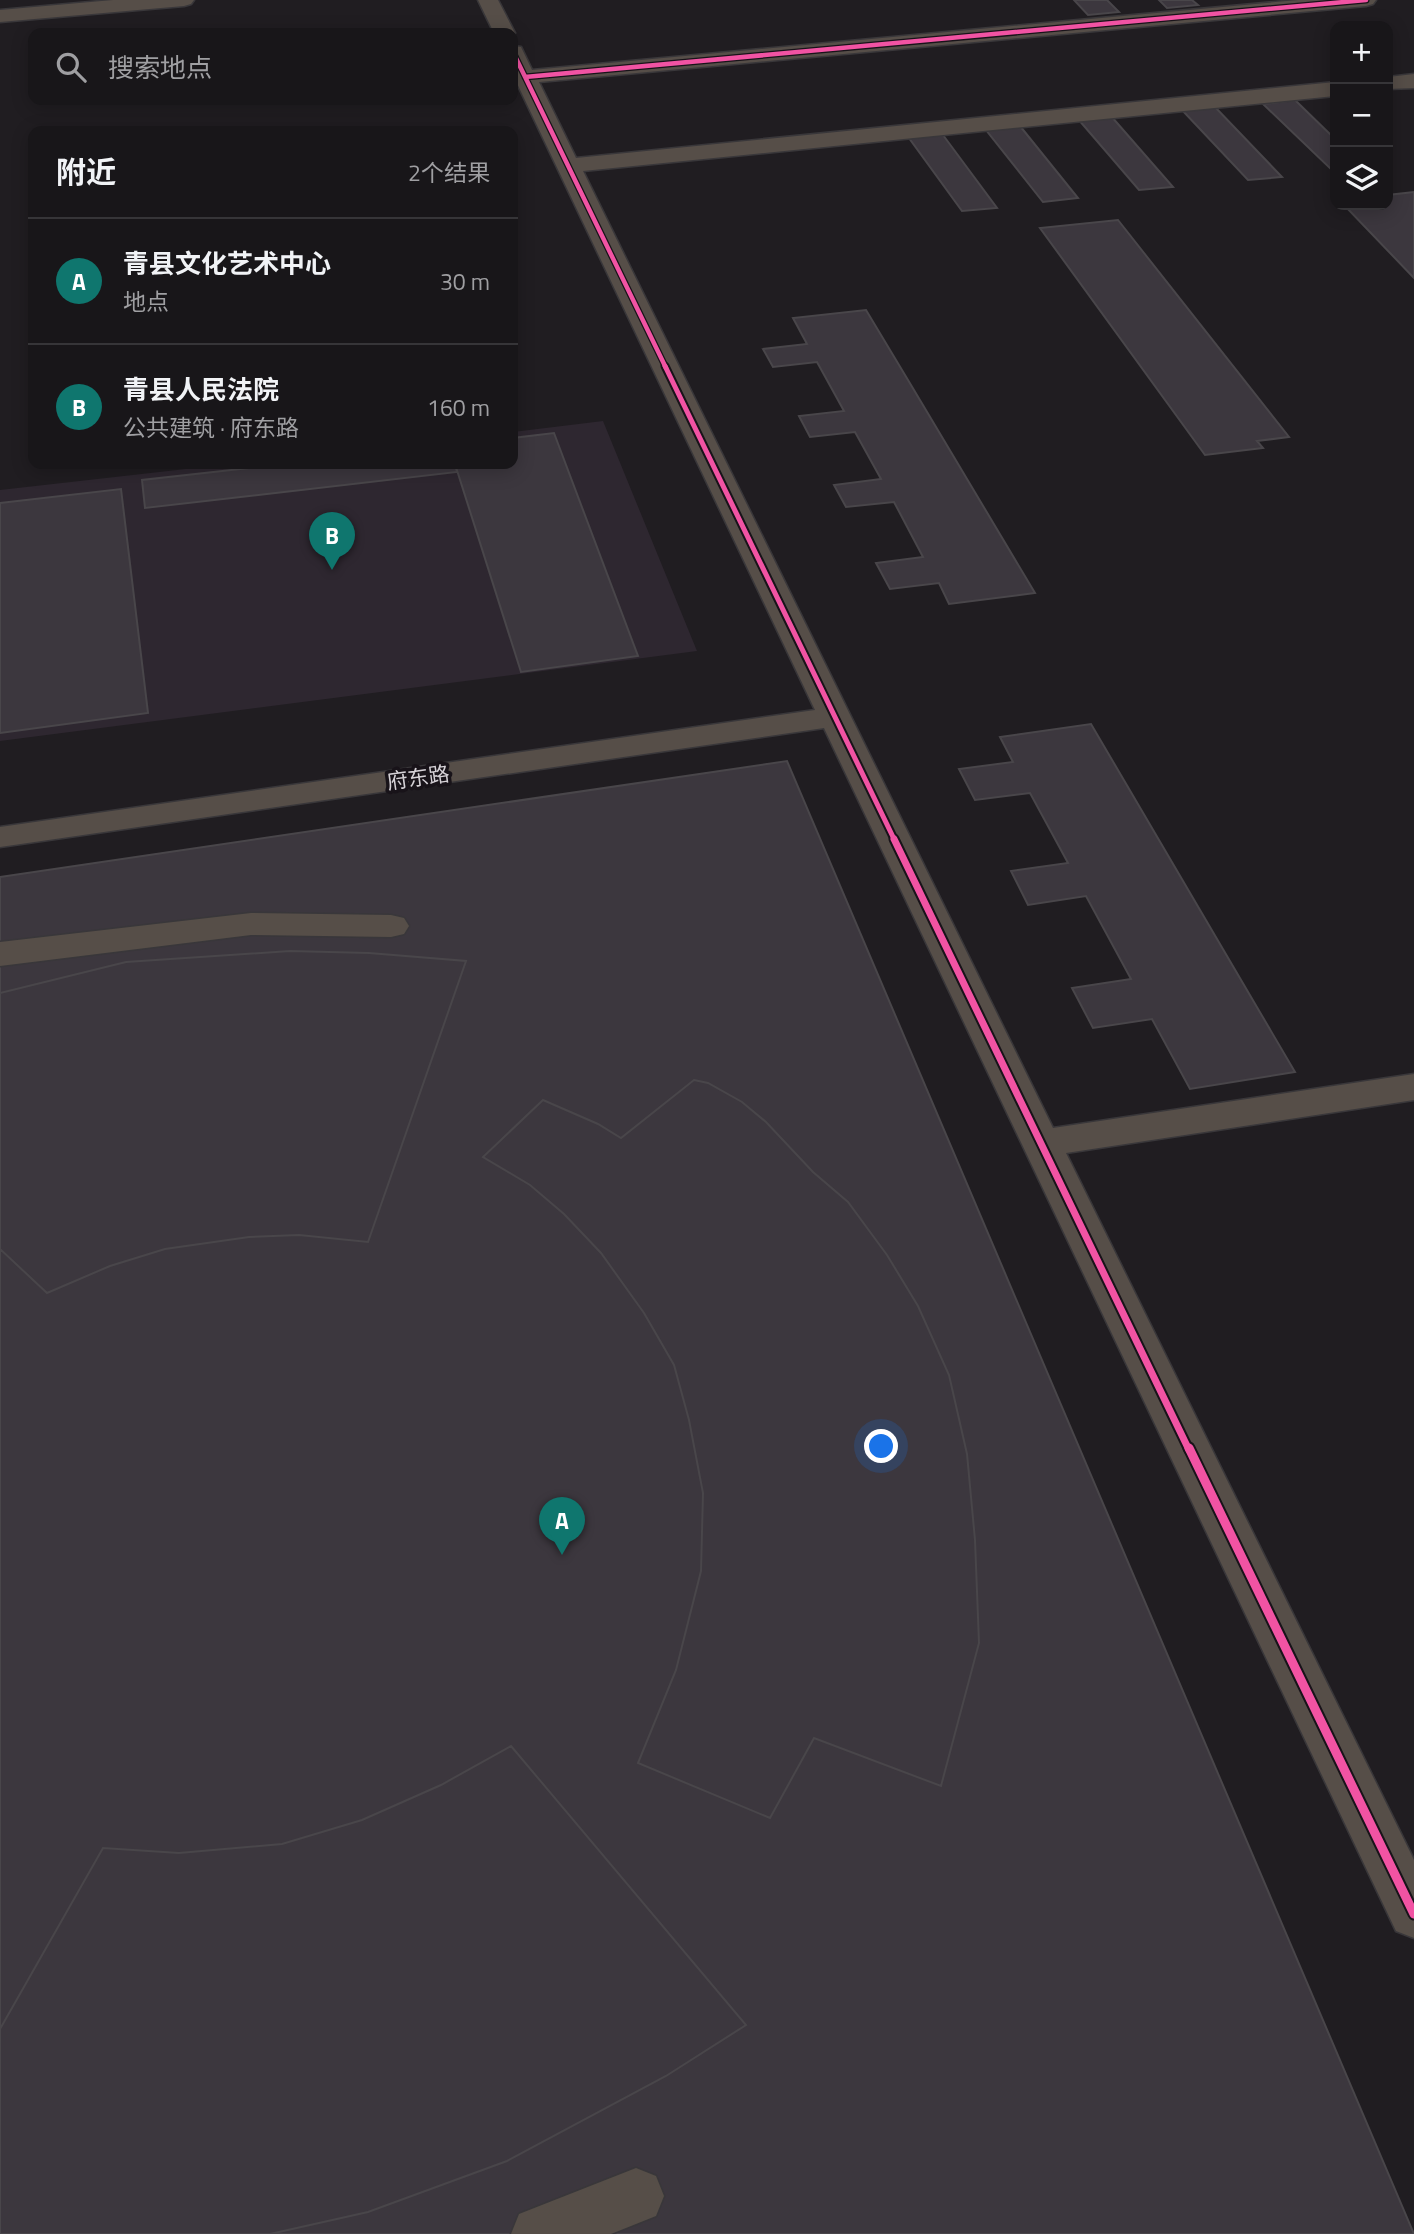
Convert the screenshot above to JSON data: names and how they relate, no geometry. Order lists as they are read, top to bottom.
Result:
{
  "streets": {
    "street": ["府东路"]
  },
  "page": {
    "map_buttons": ["+", "−"],
    "search": "搜索地点",
    "heading": ["附近", "2个结果"],
    "list": [
      {
        "mark": "A",
        "name": "青县文化艺术中心",
        "note": "地点",
        "value": "30 m"
      },
      {
        "mark": "B",
        "name": "青县人民法院",
        "note": "公共建筑 · 府东路",
        "value": "160 m"
      }
    ],
    "pins": ["B", "A"]
  }
}
